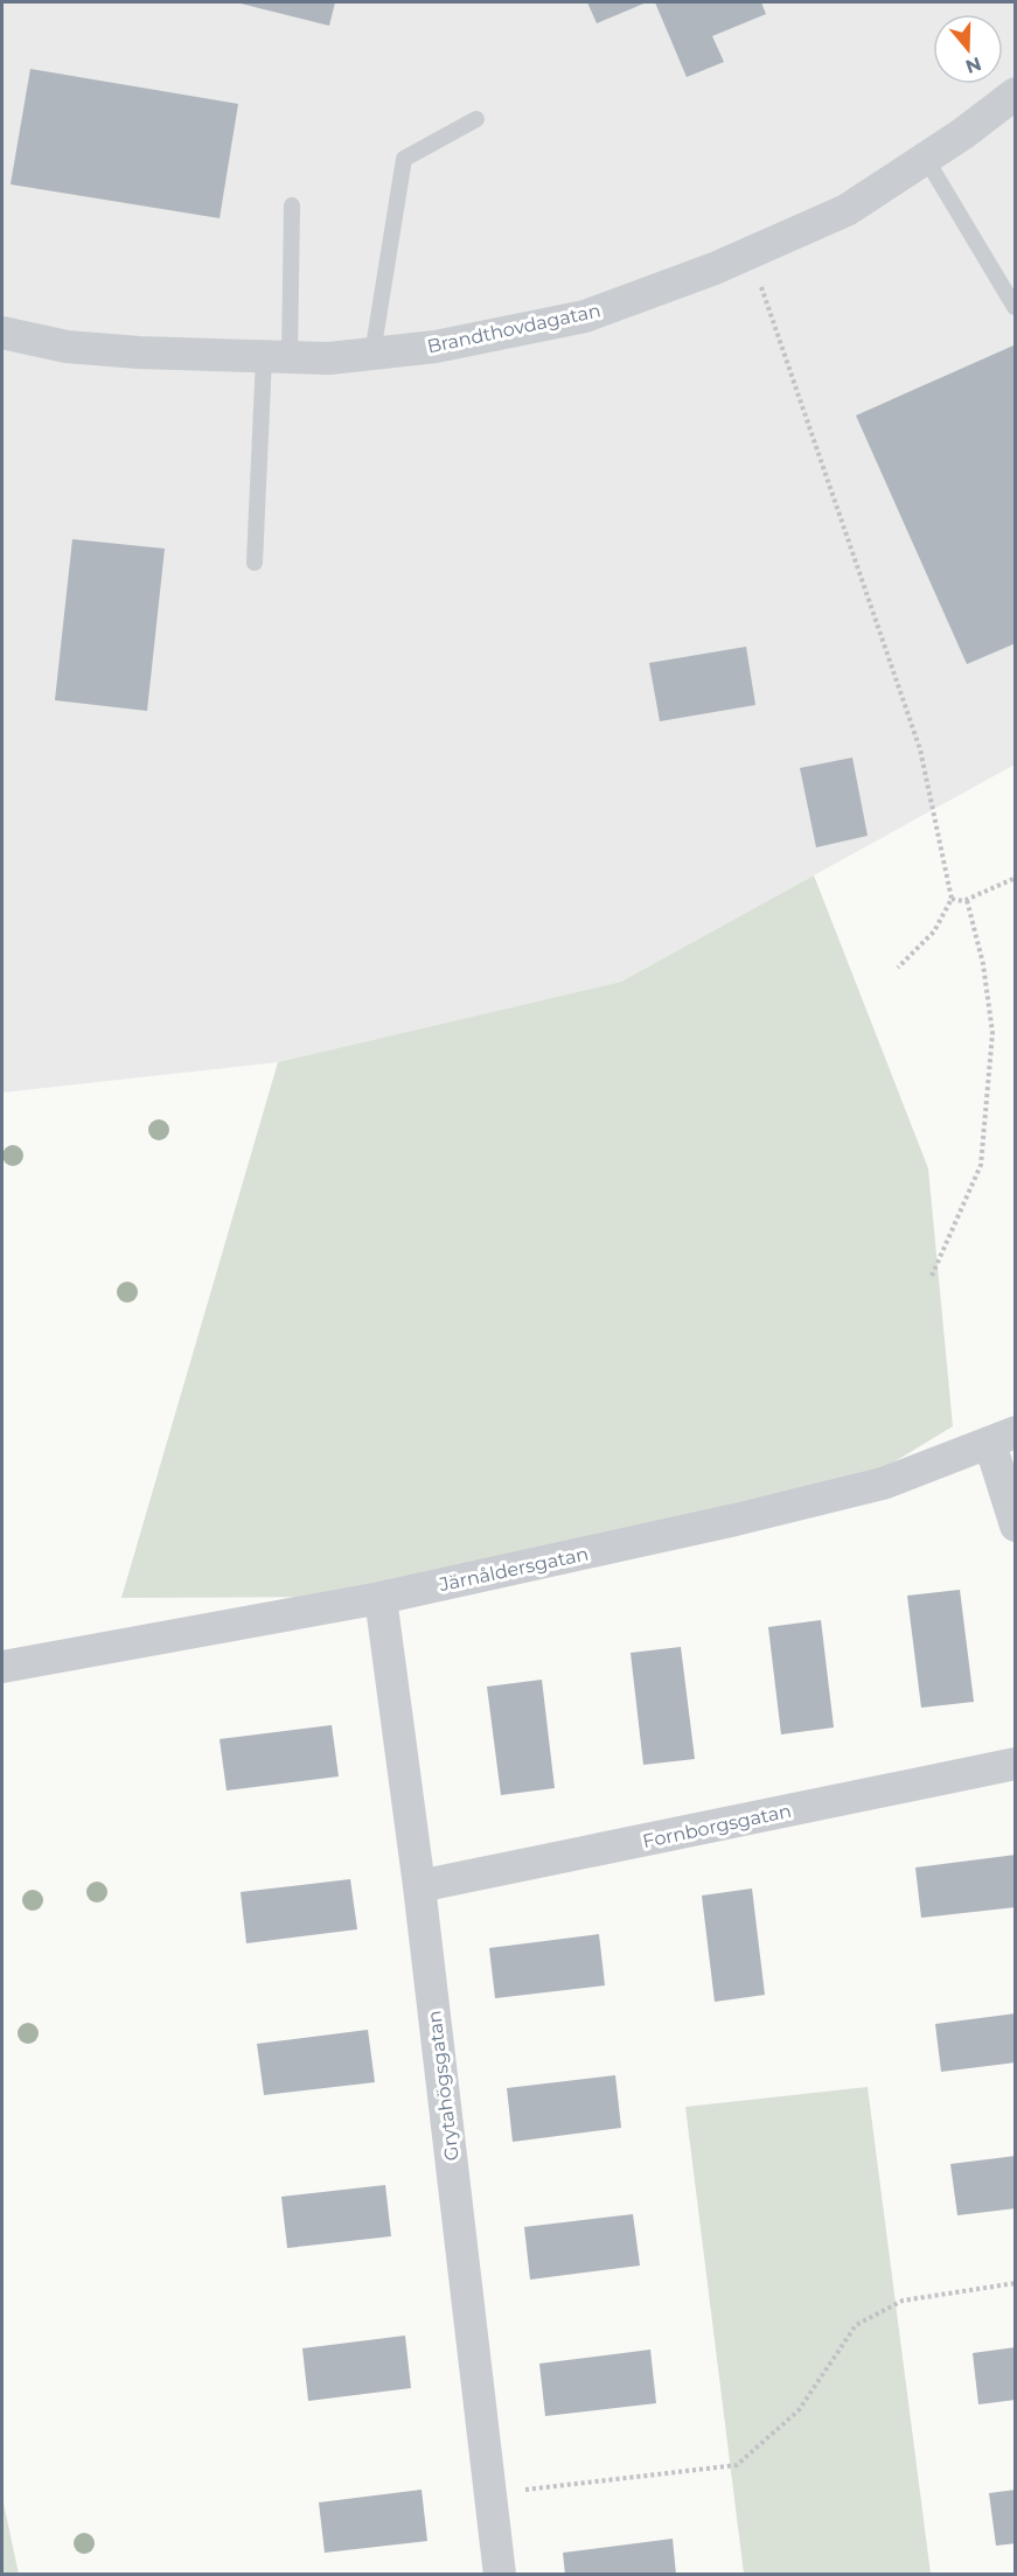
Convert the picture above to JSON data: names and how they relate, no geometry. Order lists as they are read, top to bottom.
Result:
{
  "streets": {
    "street": [
      "Brandthovdagatan",
      "Järnåldersgatan",
      "Fornborgsgatan",
      "Grytahögsgatan"
    ]
  },
  "crossings": [
    ["Järnåldersgatan", "Grytahögsgatan"],
    ["Fornborgsgatan", "Grytahögsgatan"]
  ],
  "north": "bottom"
}
